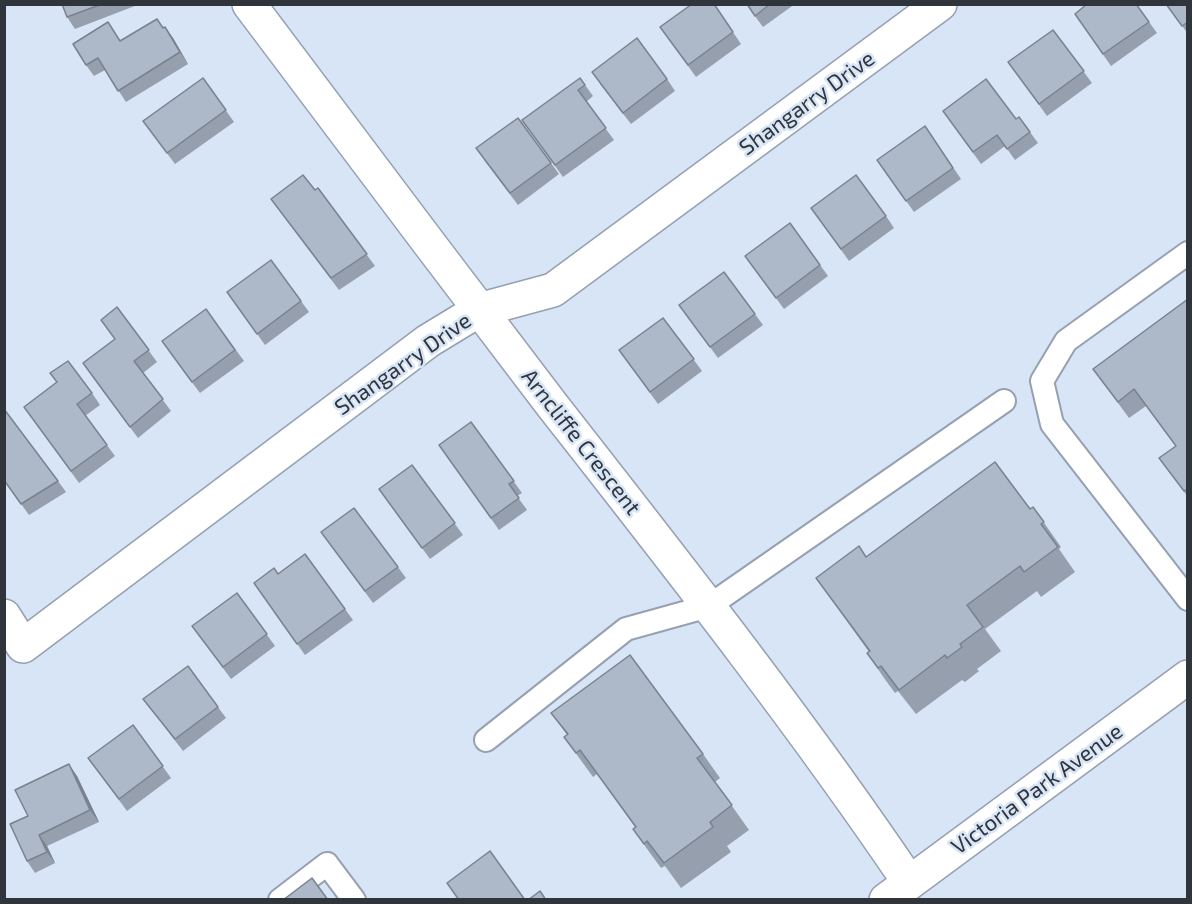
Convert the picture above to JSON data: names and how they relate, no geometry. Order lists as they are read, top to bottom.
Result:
{
  "streets": {
    "street": ["Shangarry Drive", "Arncliffe Crescent", "Victoria Park Avenue"]
  },
  "crossings": [
    ["Shangarry Drive", "Arncliffe Crescent"],
    ["Arncliffe Crescent", "Victoria Park Avenue"]
  ]
}
